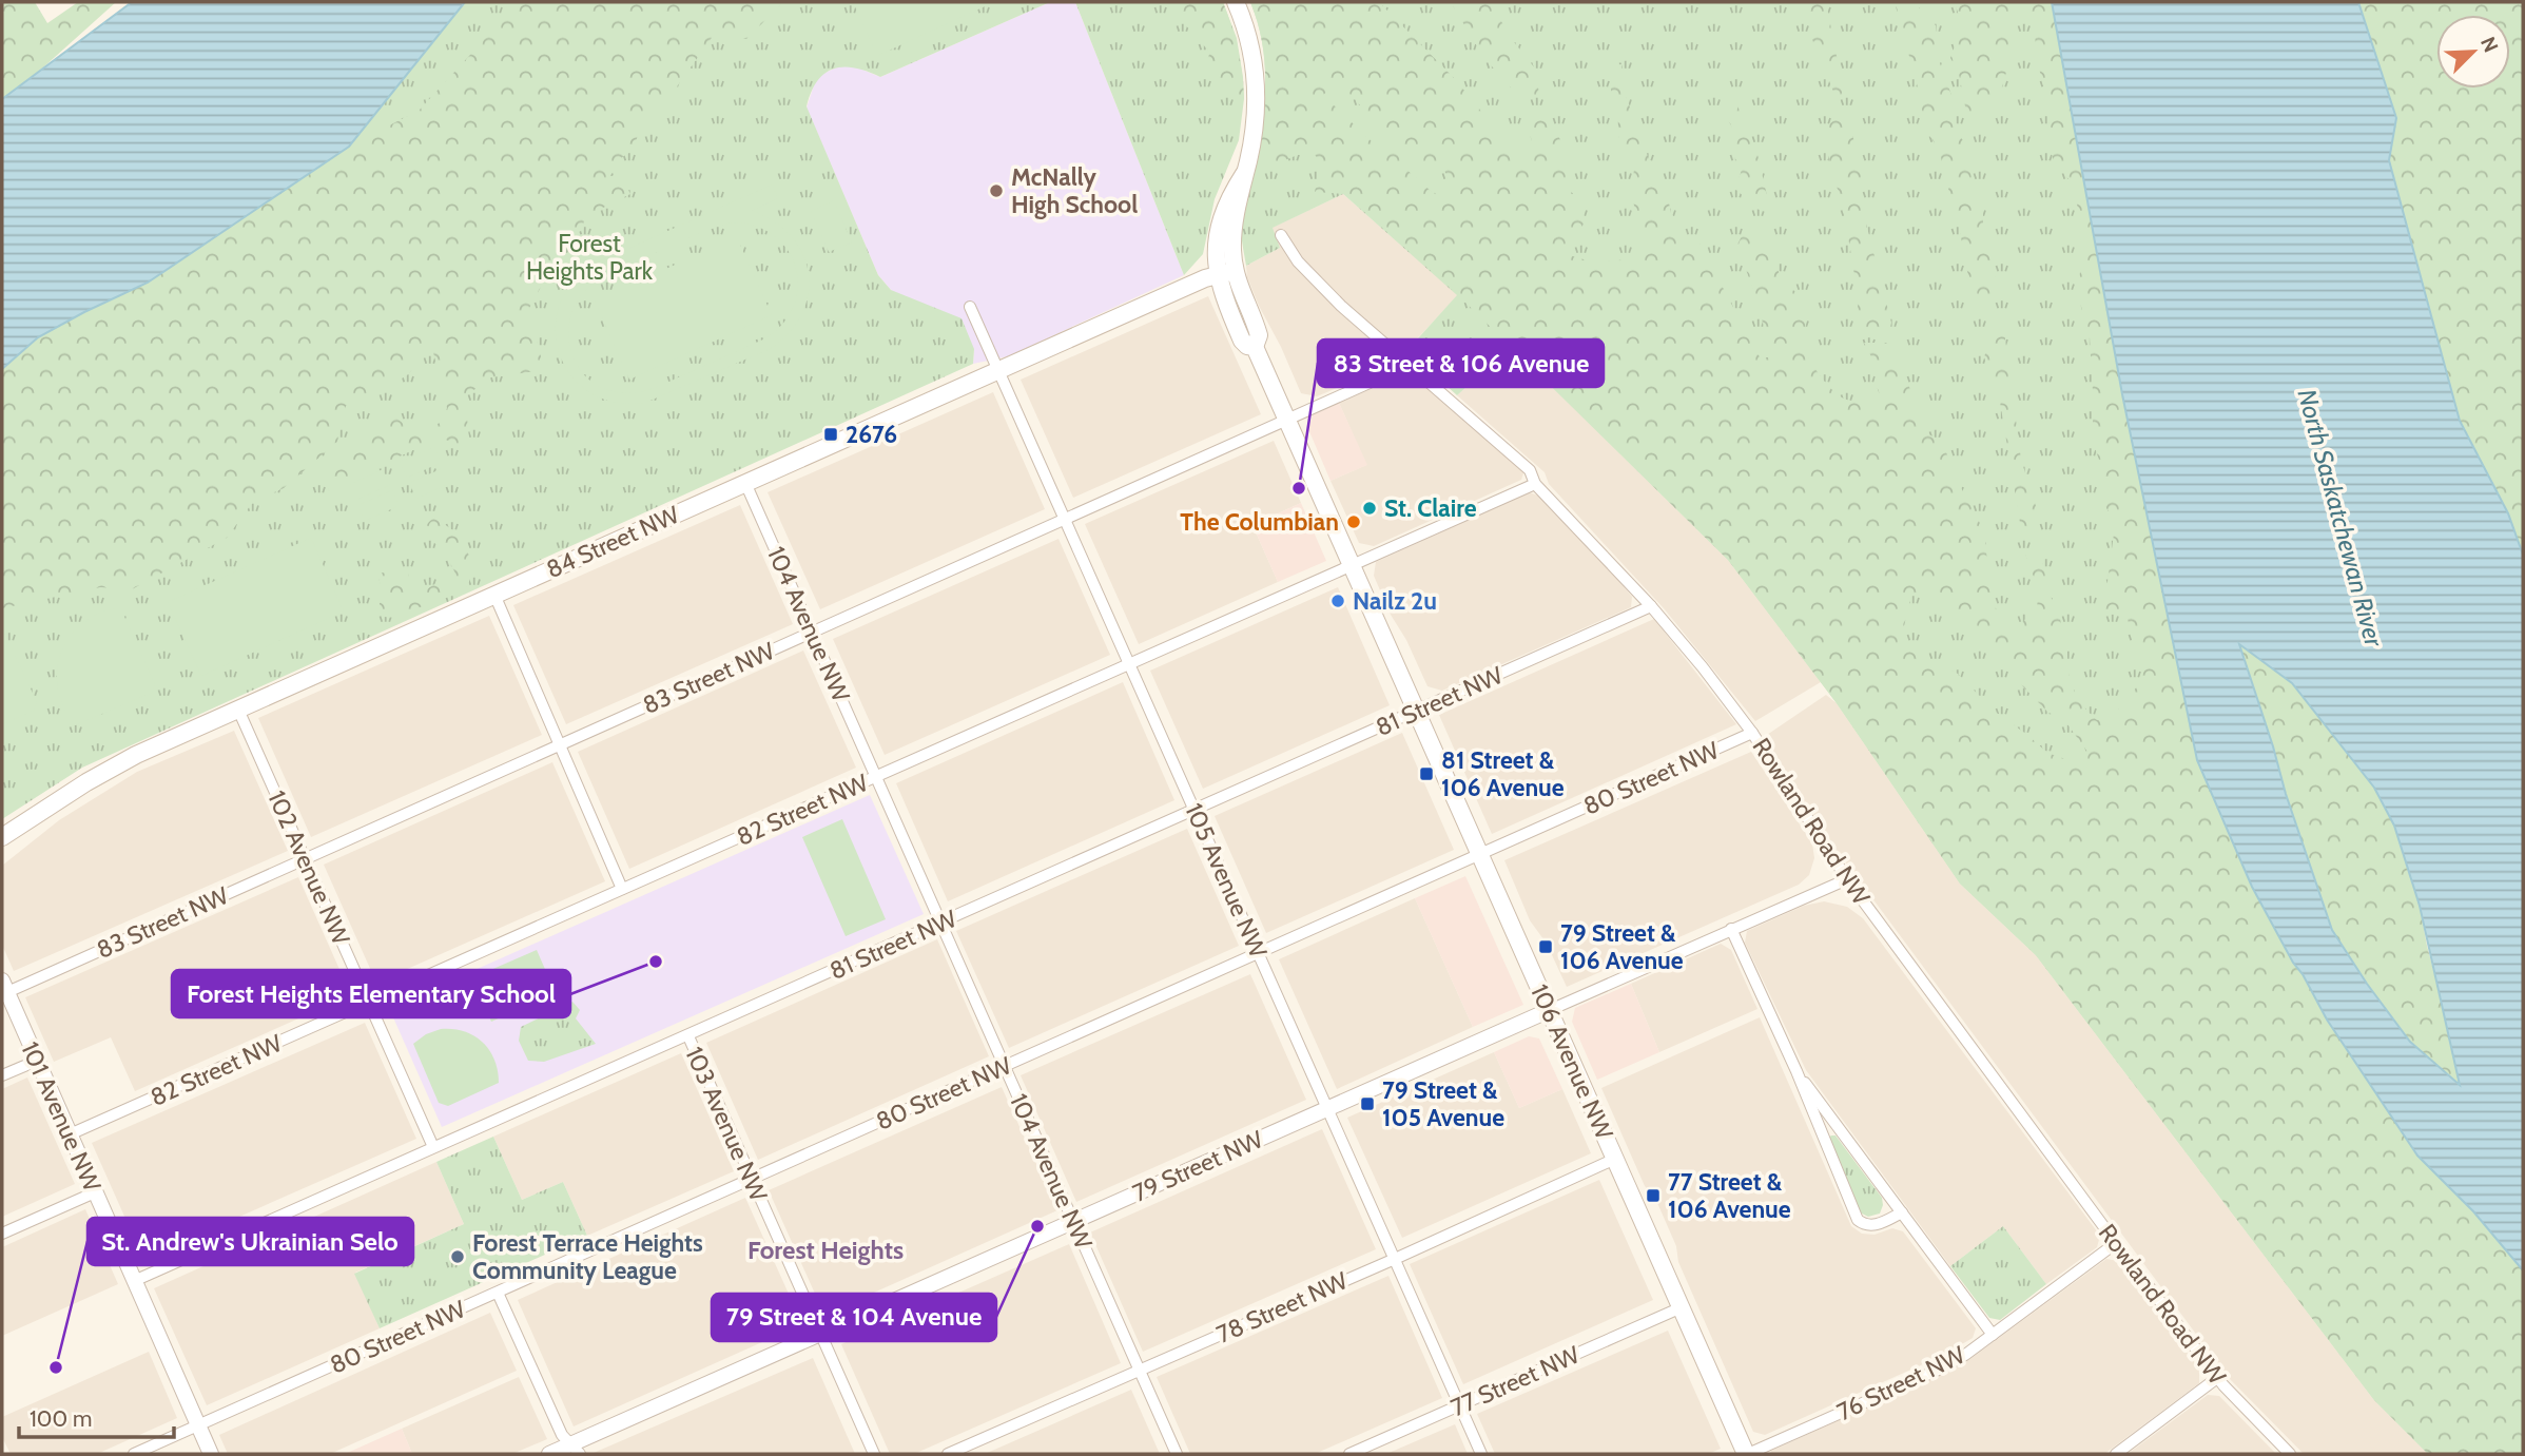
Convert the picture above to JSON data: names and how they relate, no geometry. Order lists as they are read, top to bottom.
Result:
{
  "streets": {
    "main road": ["84 Street NW", "106 Avenue NW"],
    "street": [
      "104 Avenue NW",
      "83 Street NW",
      "81 Street NW",
      "80 Street NW",
      "82 Street NW",
      "Rowland Road NW",
      "102 Avenue NW",
      "105 Avenue NW",
      "101 Avenue NW",
      "103 Avenue NW",
      "79 Street NW",
      "78 Street NW",
      "77 Street NW",
      "76 Street NW"
    ]
  },
  "crossings": [
    ["84 Street NW", "104 Avenue NW"],
    ["84 Street NW", "102 Avenue NW"],
    ["84 Street NW", "105 Avenue NW"],
    ["84 Street NW", "106 Avenue NW"],
    ["104 Avenue NW", "83 Street NW"],
    ["104 Avenue NW", "81 Street NW"],
    ["104 Avenue NW", "80 Street NW"],
    ["104 Avenue NW", "82 Street NW"],
    ["104 Avenue NW", "79 Street NW"],
    ["104 Avenue NW", "78 Street NW"],
    ["83 Street NW", "Rowland Road NW"],
    ["83 Street NW", "102 Avenue NW"],
    ["83 Street NW", "105 Avenue NW"],
    ["83 Street NW", "106 Avenue NW"],
    ["83 Street NW", "101 Avenue NW"],
    ["81 Street NW", "Rowland Road NW"],
    ["81 Street NW", "102 Avenue NW"],
    ["81 Street NW", "105 Avenue NW"],
    ["81 Street NW", "106 Avenue NW"],
    ["81 Street NW", "101 Avenue NW"],
    ["81 Street NW", "103 Avenue NW"],
    ["80 Street NW", "Rowland Road NW"],
    ["80 Street NW", "105 Avenue NW"],
    ["80 Street NW", "106 Avenue NW"],
    ["80 Street NW", "101 Avenue NW"],
    ["80 Street NW", "103 Avenue NW"],
    ["82 Street NW", "Rowland Road NW"],
    ["82 Street NW", "102 Avenue NW"],
    ["82 Street NW", "105 Avenue NW"],
    ["82 Street NW", "106 Avenue NW"],
    ["82 Street NW", "101 Avenue NW"],
    ["Rowland Road NW", "79 Street NW"],
    ["Rowland Road NW", "76 Street NW"],
    ["105 Avenue NW", "79 Street NW"],
    ["105 Avenue NW", "78 Street NW"],
    ["105 Avenue NW", "77 Street NW"],
    ["106 Avenue NW", "79 Street NW"],
    ["106 Avenue NW", "78 Street NW"],
    ["106 Avenue NW", "77 Street NW"],
    ["106 Avenue NW", "76 Street NW"],
    ["103 Avenue NW", "79 Street NW"]
  ],
  "districts": ["Forest Heights"],
  "water": ["North Saskatchewan River"],
  "parks": ["Forest Heights Park"],
  "places": {
    "other": [
      "McNally High School",
      "83 Street & 106 Avenue",
      "St. Claire",
      "The Columbian",
      "Nailz 2u",
      "Forest Heights Elementary School",
      "79 Street & 104 Avenue",
      "Forest Terrace Heights Community League",
      "St. Andrew's Ukrainian Selo"
    ],
    "transit": [
      "2676",
      "81 Street & 106 Avenue",
      "79 Street & 106 Avenue",
      "79 Street & 105 Avenue",
      "77 Street & 106 Avenue"
    ]
  },
  "scale_bar": "100 m",
  "north": "top right"
}
